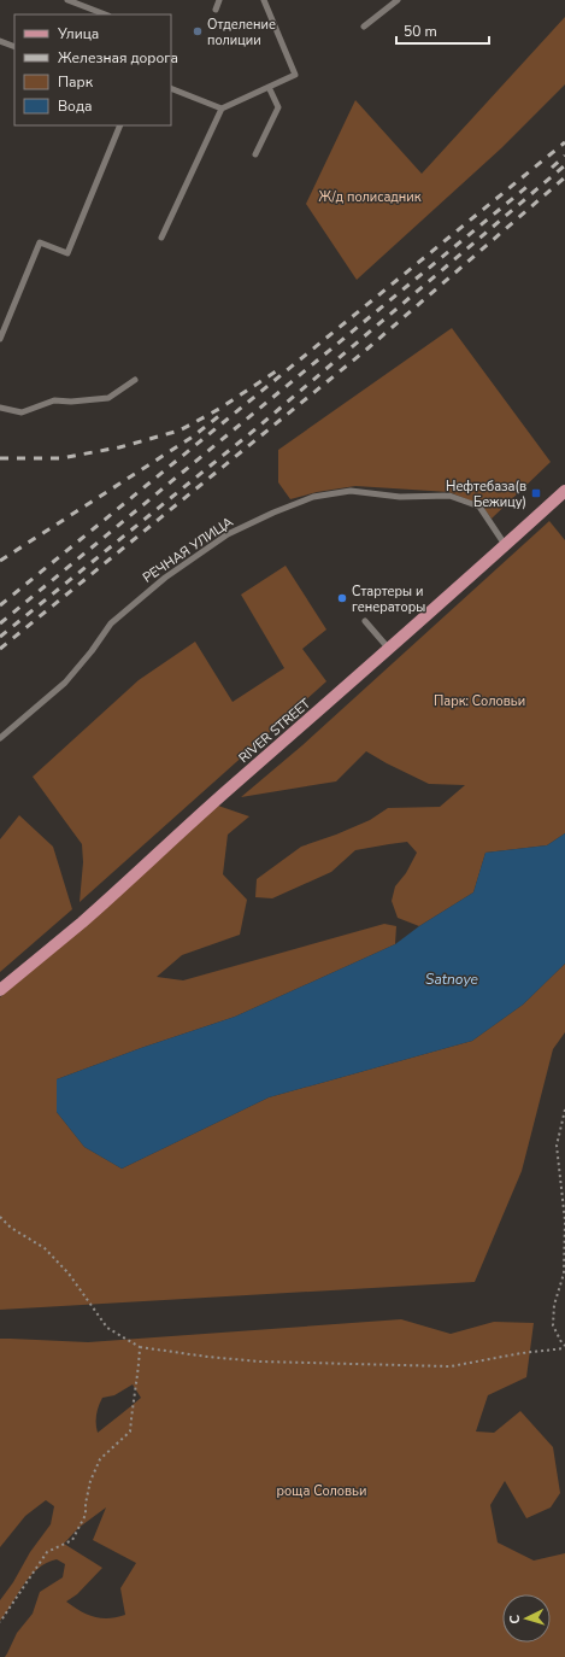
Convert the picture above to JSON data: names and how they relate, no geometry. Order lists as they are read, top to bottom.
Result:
{
  "streets": {
    "main road": ["RIVER STREET"],
    "lane": ["РЕЧНАЯ УЛИЦА"]
  },
  "crossings": [
    ["РЕЧНАЯ УЛИЦА", "RIVER STREET"]
  ],
  "water": ["Satnoye"],
  "parks": ["Ж/д полисадник", "Парк: Соловьи", "роща Соловьи"],
  "places": {
    "other": ["Отделение полиции", "Стартеры и генераторы"],
    "transit": ["Нефтебаза(в Бежицу)"]
  },
  "legend": [
    "Улица",
    "Железная дорога",
    "Парк",
    "Вода"
  ],
  "scale_bar": "50 m",
  "north": "left"
}
